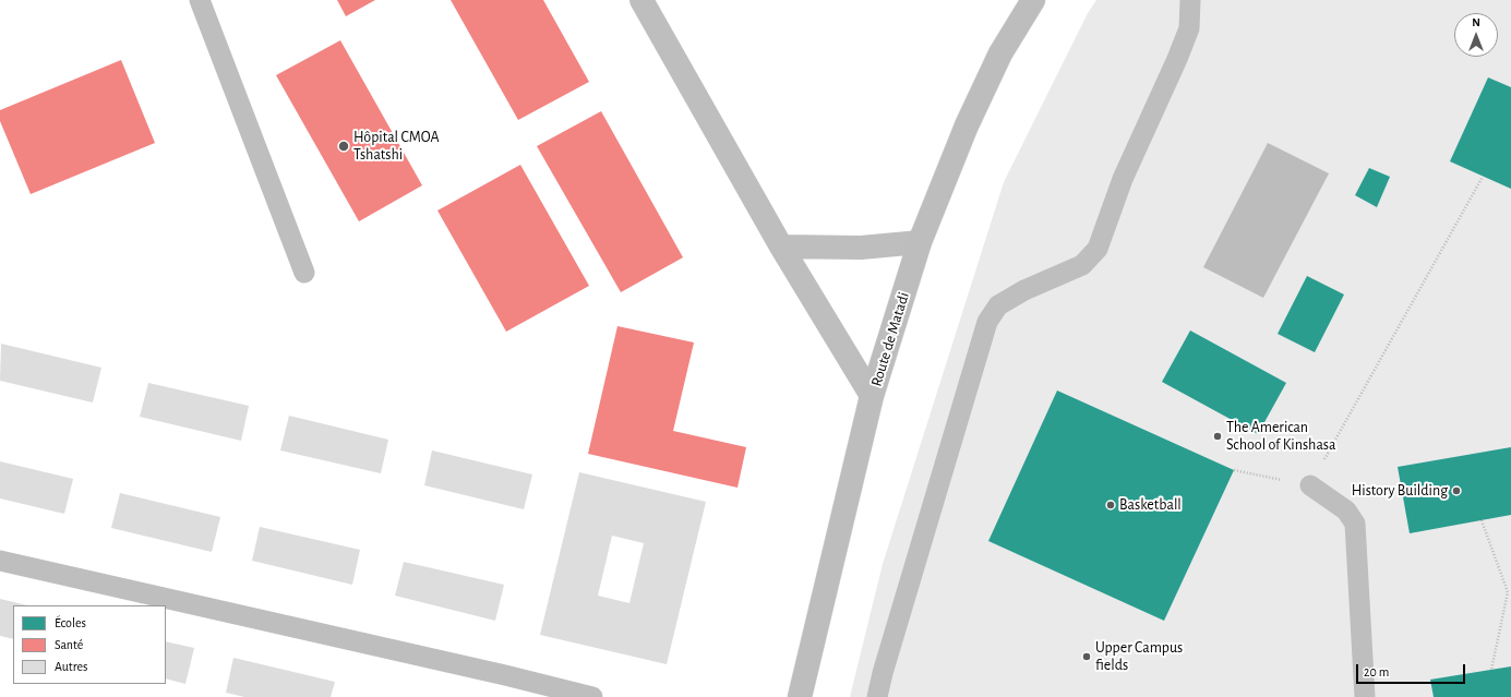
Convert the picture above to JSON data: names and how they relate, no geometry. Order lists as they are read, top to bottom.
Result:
{
  "streets": {
    "main road": ["Route de Matadi"]
  },
  "places": [
    "Hôpital CMOA Tshatshi",
    "The American School of Kinshasa",
    "History Building",
    "Basketball",
    "Upper Campus fields"
  ],
  "legend": ["Écoles", "Santé", "Autres"],
  "scale_bar": "20 m",
  "north": "top"
}
